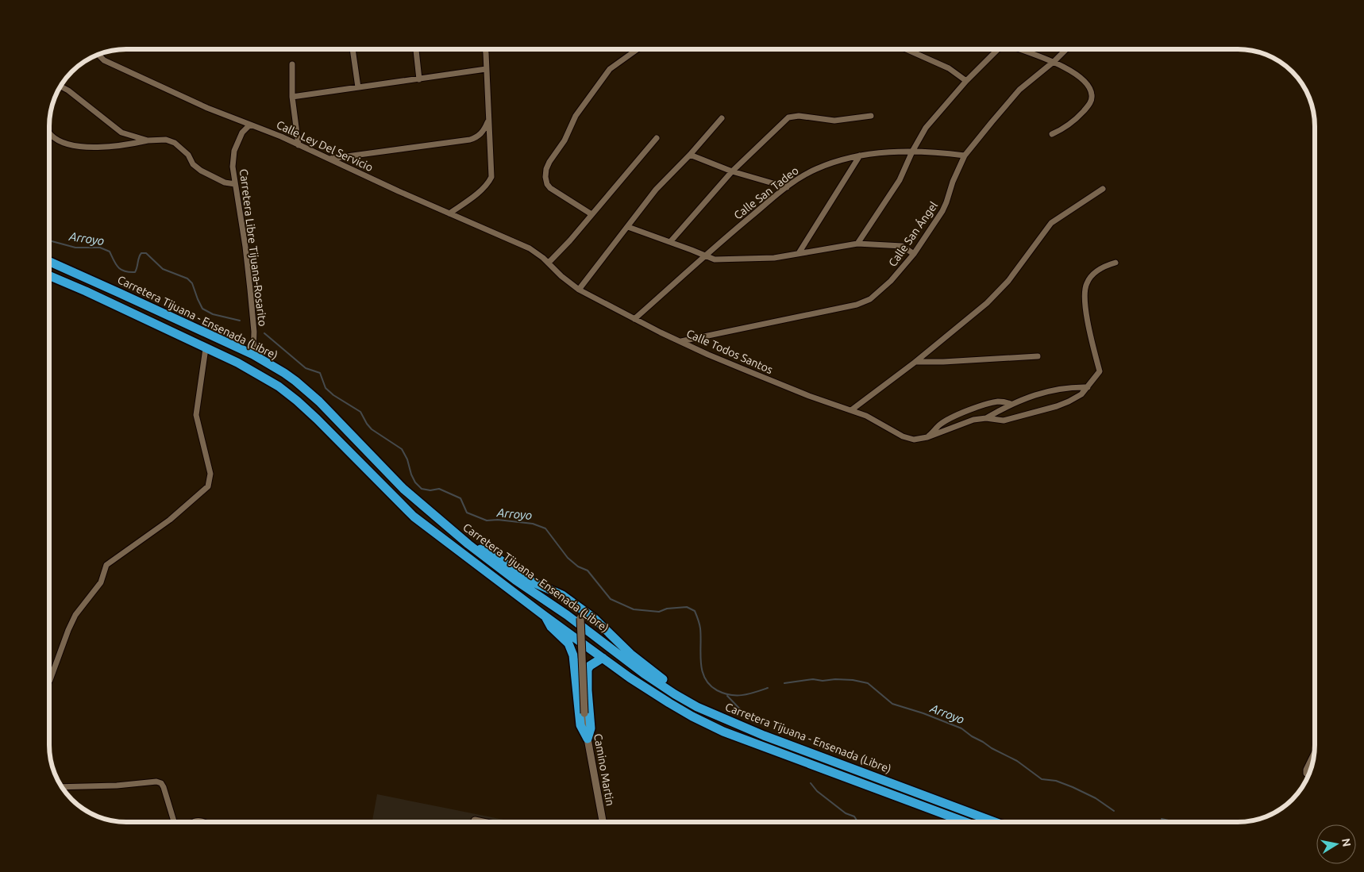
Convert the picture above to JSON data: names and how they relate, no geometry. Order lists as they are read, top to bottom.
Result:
{
  "streets": {
    "highway": ["Carretera Tijuana - Ensenada (Libre)"],
    "street": [
      "Calle Ley Del Servicio",
      "Calle San Tadeo",
      "Calle San Ángel",
      "Carretera Libre Tijuana-Rosarito",
      "Calle Todos Santos",
      "Camino Martin"
    ]
  },
  "crossings": [
    ["Calle Ley Del Servicio", "Carretera Libre Tijuana-Rosarito"],
    ["Calle Ley Del Servicio", "Calle Todos Santos"],
    ["Calle San Tadeo", "Calle San Ángel"],
    ["Calle San Tadeo", "Calle Todos Santos"],
    ["Calle San Ángel", "Calle Todos Santos"],
    ["Carretera Libre Tijuana-Rosarito", "Carretera Tijuana - Ensenada (Libre)"]
  ],
  "water": ["Arroyo"],
  "north": "right"
}
